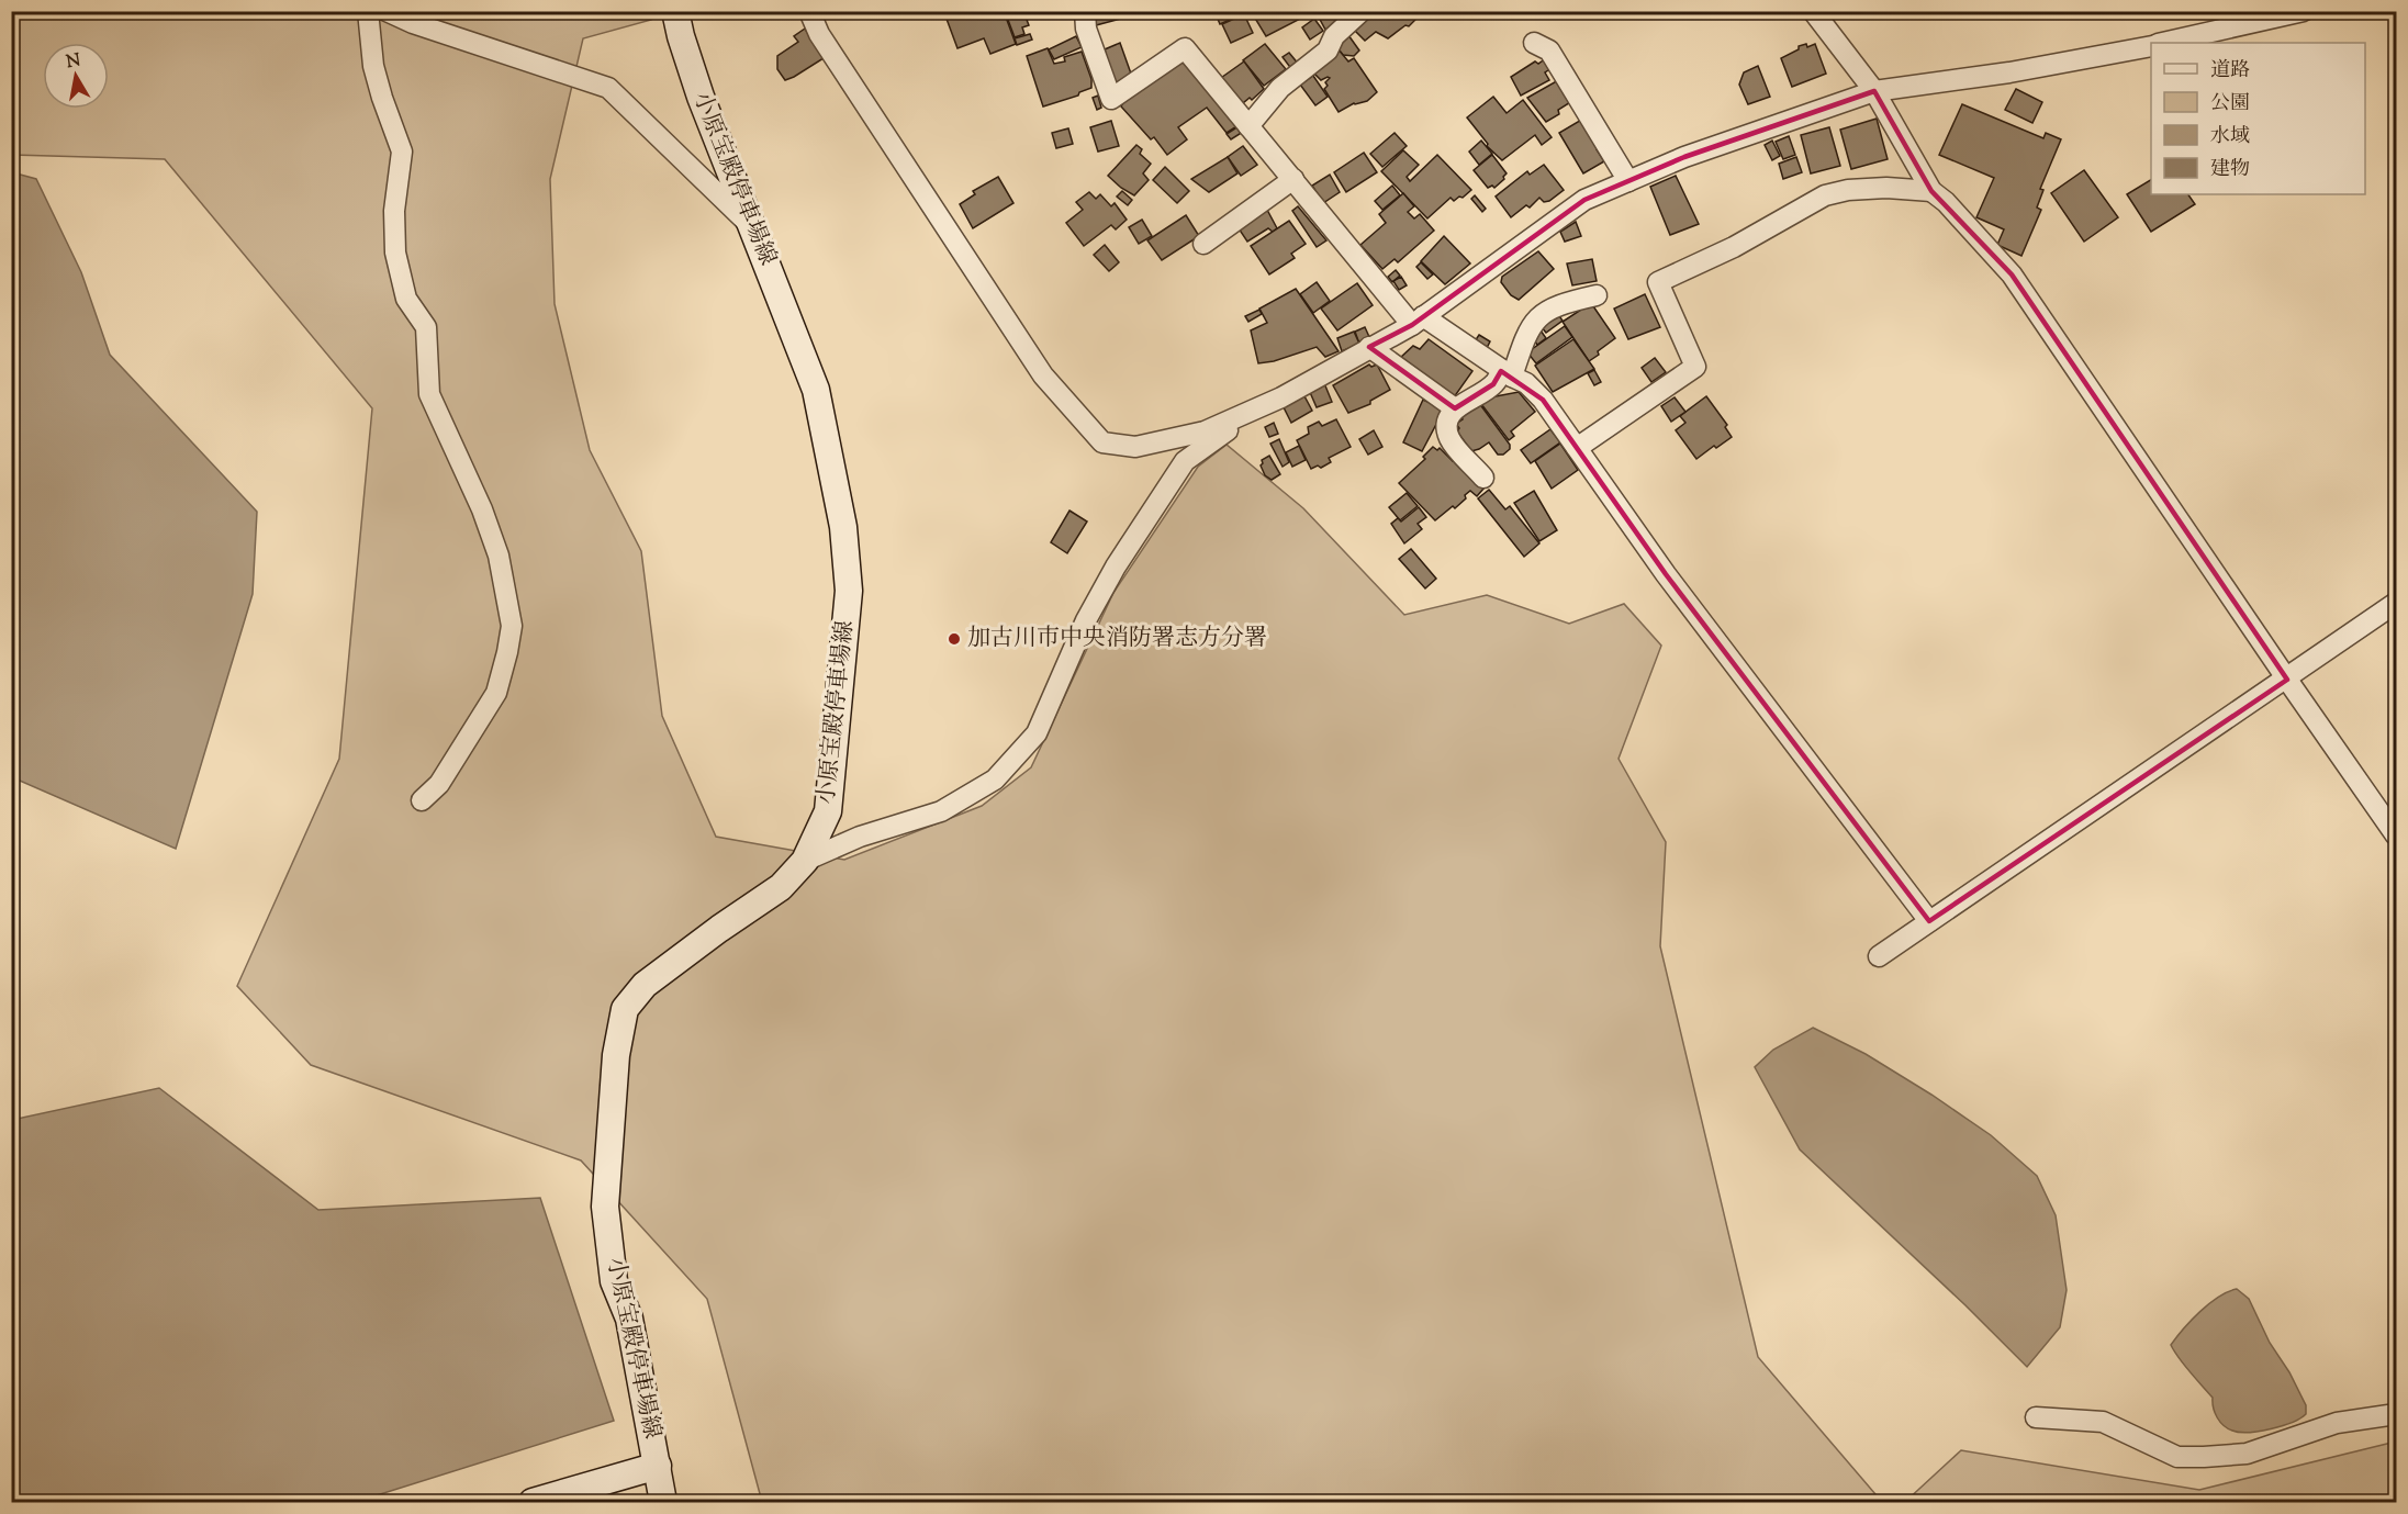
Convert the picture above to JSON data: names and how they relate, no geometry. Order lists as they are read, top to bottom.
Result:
{
  "streets": {
    "main road": ["小原宝殿停車場線"]
  },
  "places": ["加古川市中央消防署志方分署"],
  "legend": [
    "道路",
    "公園",
    "水域",
    "建物"
  ],
  "north": "top"
}
